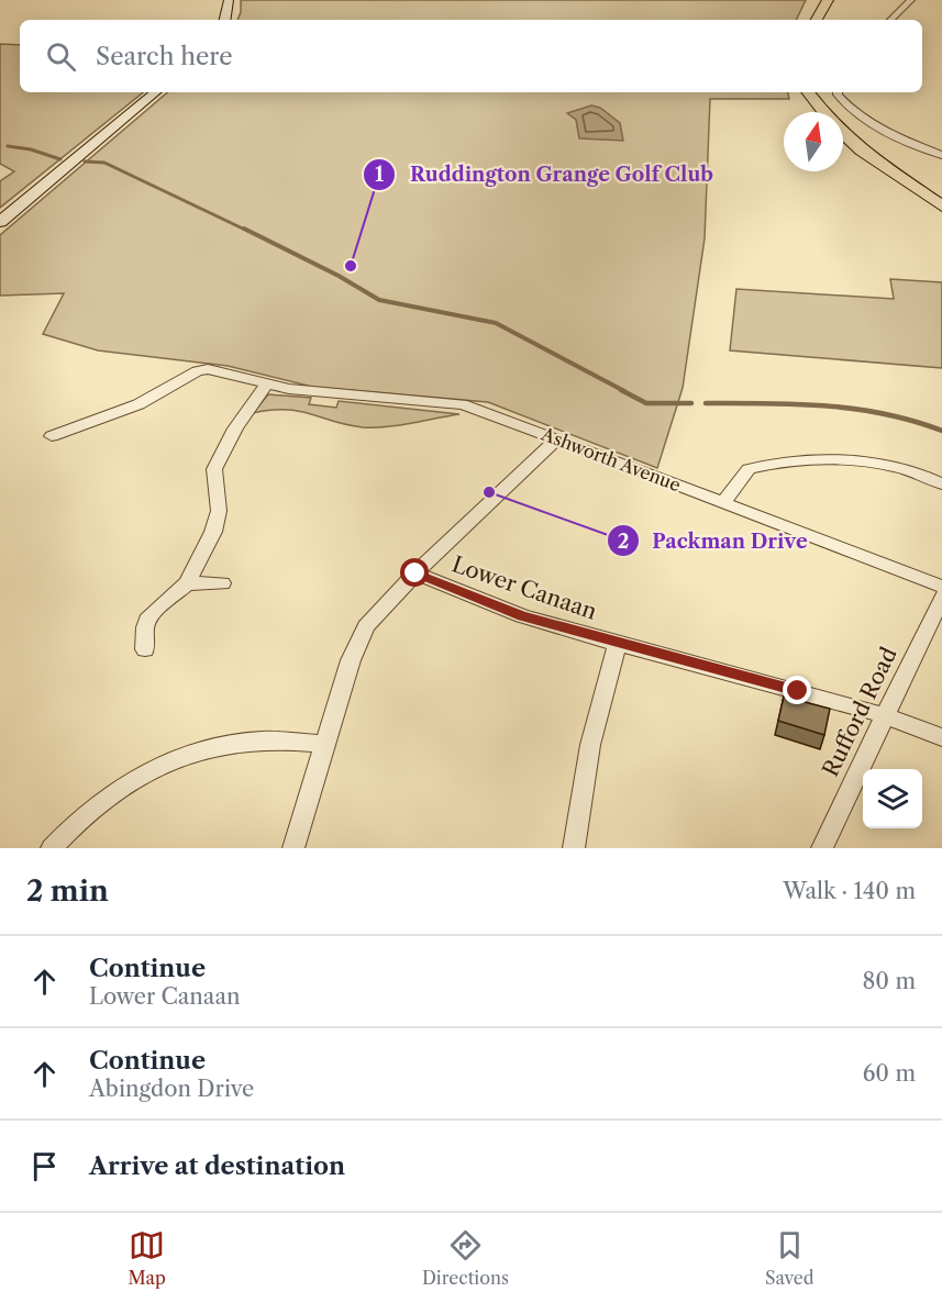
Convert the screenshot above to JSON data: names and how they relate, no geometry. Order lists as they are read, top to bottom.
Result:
{
  "streets": {
    "street": ["Ashworth Avenue", "Lower Canaan", "Rufford Road"]
  },
  "crossings": [
    ["Lower Canaan", "Rufford Road"]
  ],
  "places": ["Ruddington Grange Golf Club", "Packman Drive"],
  "north": "top",
  "page": {
    "search": "Search here",
    "heading": ["2 min", "Walk · 140 m"],
    "list": [
      ["Continue", "Lower Canaan", "80 m"],
      ["Continue", "Abingdon Drive", "60 m"],
      "Arrive at destination"
    ],
    "nav": ["Map", "Directions", "Saved"]
  }
}
